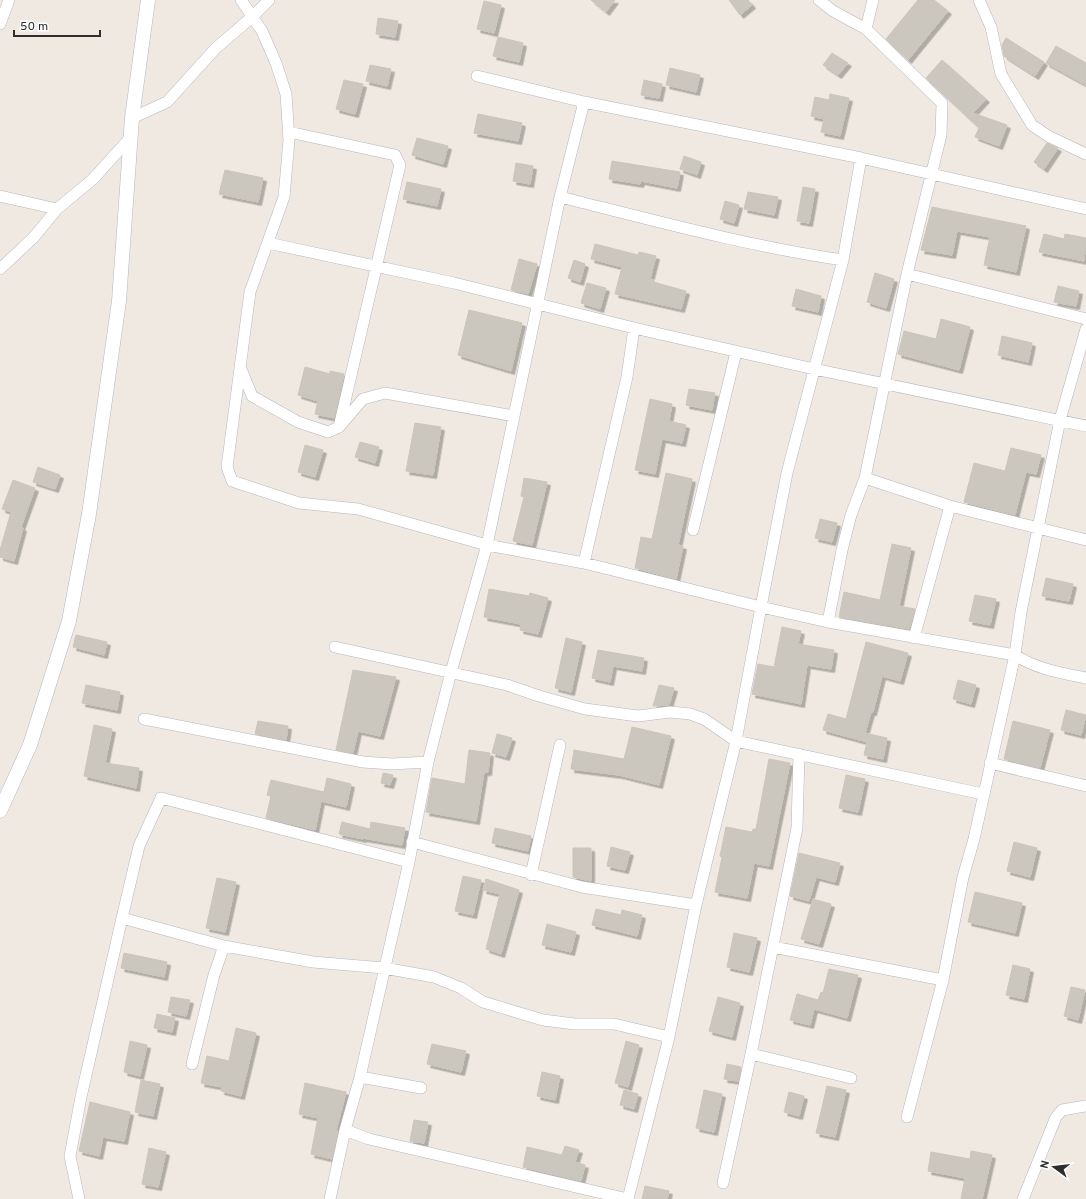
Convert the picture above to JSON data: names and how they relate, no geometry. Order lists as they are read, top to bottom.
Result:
{
  "scale_bar": "50 m",
  "north": "left"
}
